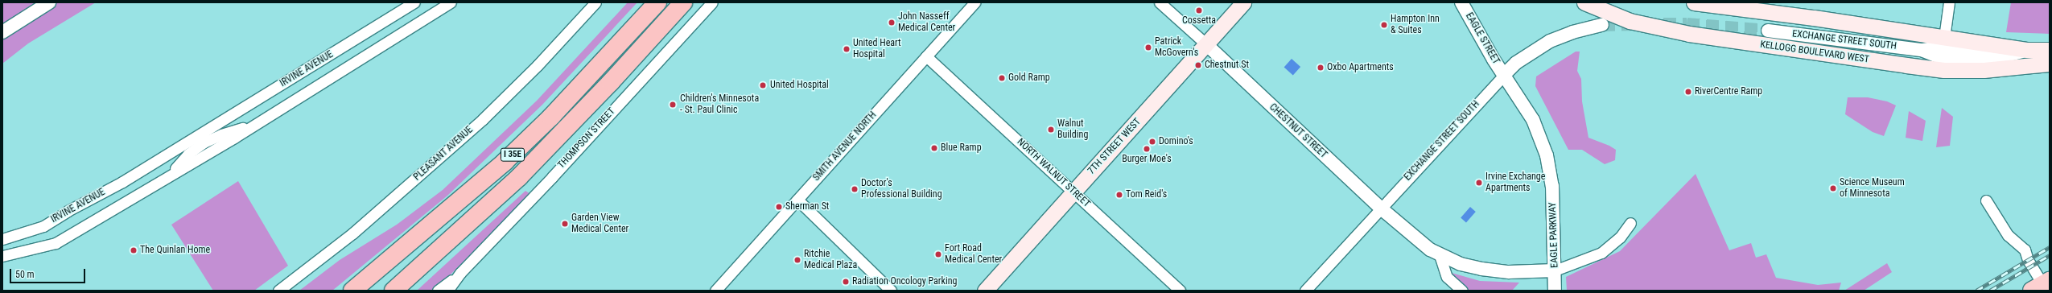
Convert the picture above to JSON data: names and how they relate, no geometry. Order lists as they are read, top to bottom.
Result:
{
  "streets": {
    "highway": ["I 35E"],
    "main road": ["KELLOGG BOULEVARD WEST", "7TH STREET WEST"],
    "street": [
      "EAGLE STREET",
      "EXCHANGE STREET SOUTH",
      "IRVINE AVENUE",
      "CHESTNUT STREET",
      "THOMPSON STREET",
      "SMITH AVENUE NORTH",
      "PLEASANT AVENUE",
      "NORTH WALNUT STREET",
      "EAGLE PARKWAY"
    ]
  },
  "crossings": [
    ["EAGLE STREET", "EXCHANGE STREET SOUTH"],
    ["EAGLE STREET", "EAGLE PARKWAY"],
    ["EXCHANGE STREET SOUTH", "KELLOGG BOULEVARD WEST"],
    ["EXCHANGE STREET SOUTH", "CHESTNUT STREET"],
    ["EXCHANGE STREET SOUTH", "EAGLE PARKWAY"],
    ["CHESTNUT STREET", "7TH STREET WEST"],
    ["CHESTNUT STREET", "EAGLE PARKWAY"],
    ["SMITH AVENUE NORTH", "NORTH WALNUT STREET"],
    ["7TH STREET WEST", "NORTH WALNUT STREET"]
  ],
  "places": [
    "Cossetta",
    "John Nasseff Medical Center",
    "Hampton Inn & Suites",
    "Patrick McGovern's",
    "United Heart Hospital",
    "Chestnut St",
    "Oxbo Apartments",
    "Gold Ramp",
    "United Hospital",
    "RiverCentre Ramp",
    "Children's Minnesota - St. Paul Clinic",
    "Walnut Building",
    "Domino's",
    "Blue Ramp",
    "Burger Moe's",
    "Irvine Exchange Apartments",
    "Science Museum of Minnesota",
    "Doctor's Professional Building",
    "Tom Reid's",
    "Sherman St",
    "Garden View Medical Center",
    "The Quinlan Home",
    "Fort Road Medical Center",
    "Ritchie Medical Plaza",
    "Radiation Oncology Parking"
  ],
  "scale_bar": "50 m"
}
